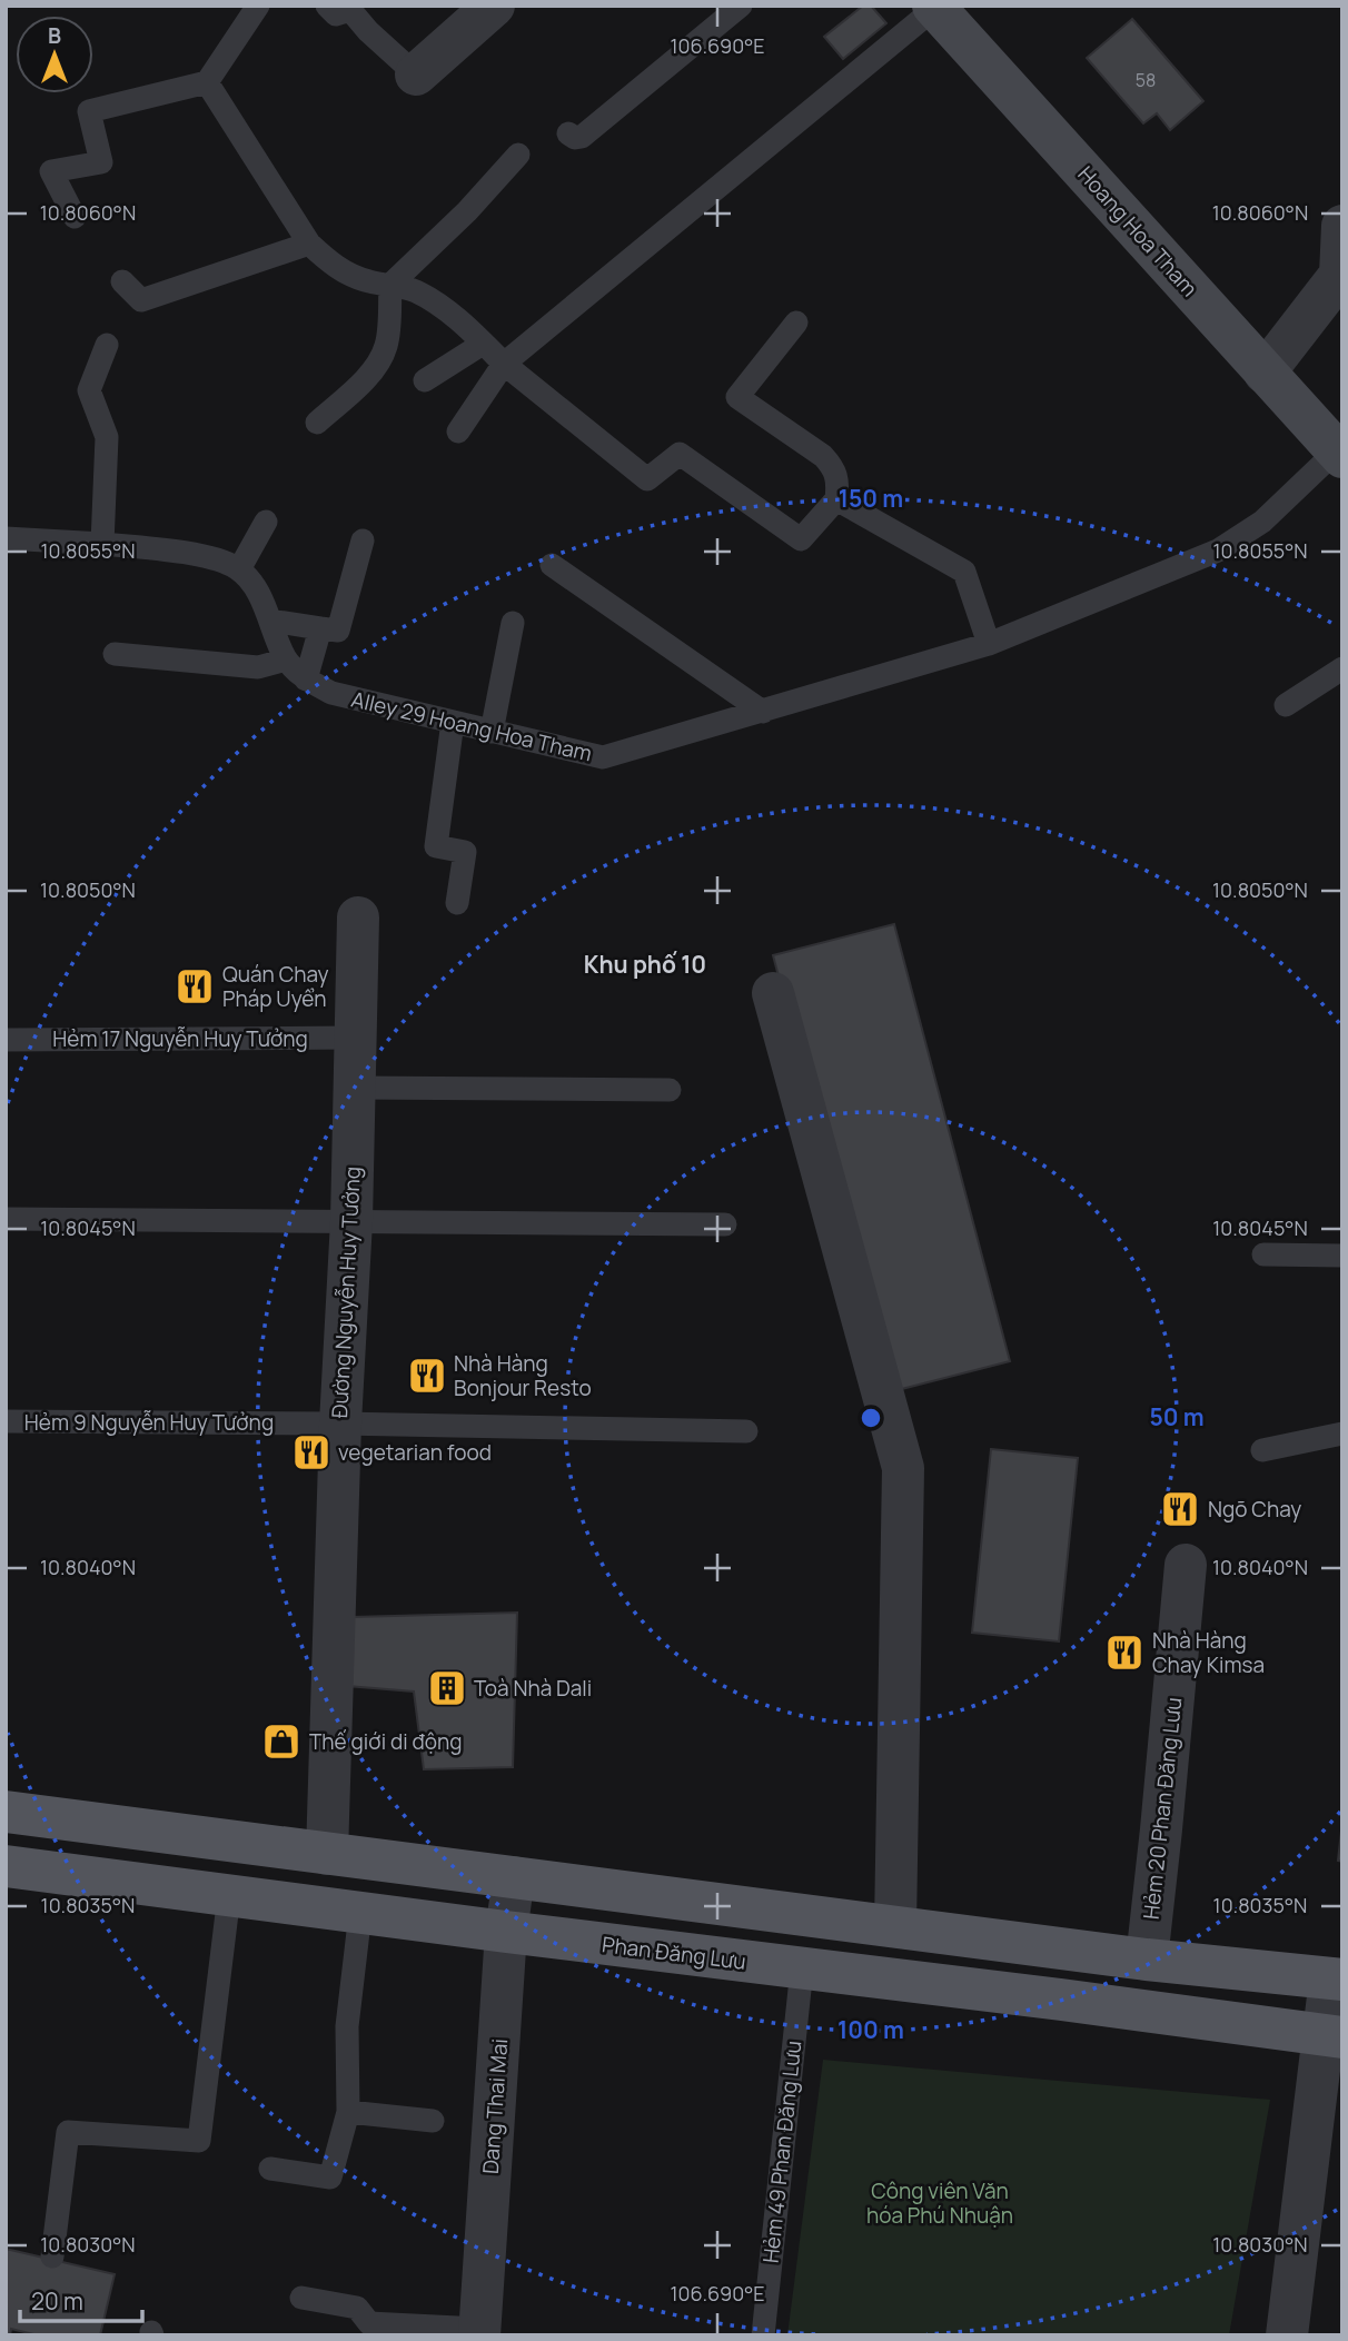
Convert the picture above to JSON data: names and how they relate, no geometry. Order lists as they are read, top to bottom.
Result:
{
  "streets": {
    "main road": ["Phan Đăng Lưu"],
    "street": [
      "Hoang Hoa Tham",
      "Đường Nguyễn Huy Tưởng",
      "Hẻm 20 Phan Đăng Lưu",
      "Dang Thai Mai"
    ],
    "lane": [
      "Alley 29 Hoang Hoa Tham",
      "Hẻm 17 Nguyễn Huy Tưởng",
      "Hẻm 9 Nguyễn Huy Tưởng",
      "Hẻm 49 Phan Đăng Lưu"
    ]
  },
  "crossings": [
    ["Hoang Hoa Tham", "Alley 29 Hoang Hoa Tham"],
    ["Hẻm 17 Nguyễn Huy Tưởng", "Đường Nguyễn Huy Tưởng"],
    ["Đường Nguyễn Huy Tưởng", "Hẻm 9 Nguyễn Huy Tưởng"],
    ["Phan Đăng Lưu", "Dang Thai Mai"],
    ["Phan Đăng Lưu", "Hẻm 49 Phan Đăng Lưu"]
  ],
  "districts": ["Khu phố 10"],
  "parks": ["Công viên Văn hóa Phú Nhuận"],
  "places": {
    "restaurant": [
      "Quán Chay Pháp Uyển",
      "Nhà Hàng Bonjour Resto",
      "vegetarian food",
      "Ngõ Chay",
      "Nhà Hàng Chay Kimsa"
    ],
    "building": ["Toà Nhà Dali"],
    "shop": ["Thế giới di động"]
  },
  "house_numbers": ["58"],
  "scale_bar": "20 m",
  "north": "top",
  "coordinates": [
    "106.690°E",
    "10.8060°N",
    "10.8055°N",
    "10.8050°N",
    "10.8045°N",
    "10.8040°N",
    "10.8035°N",
    "10.8030°N"
  ],
  "rings": ["150 m", "50 m", "100 m"]
}
